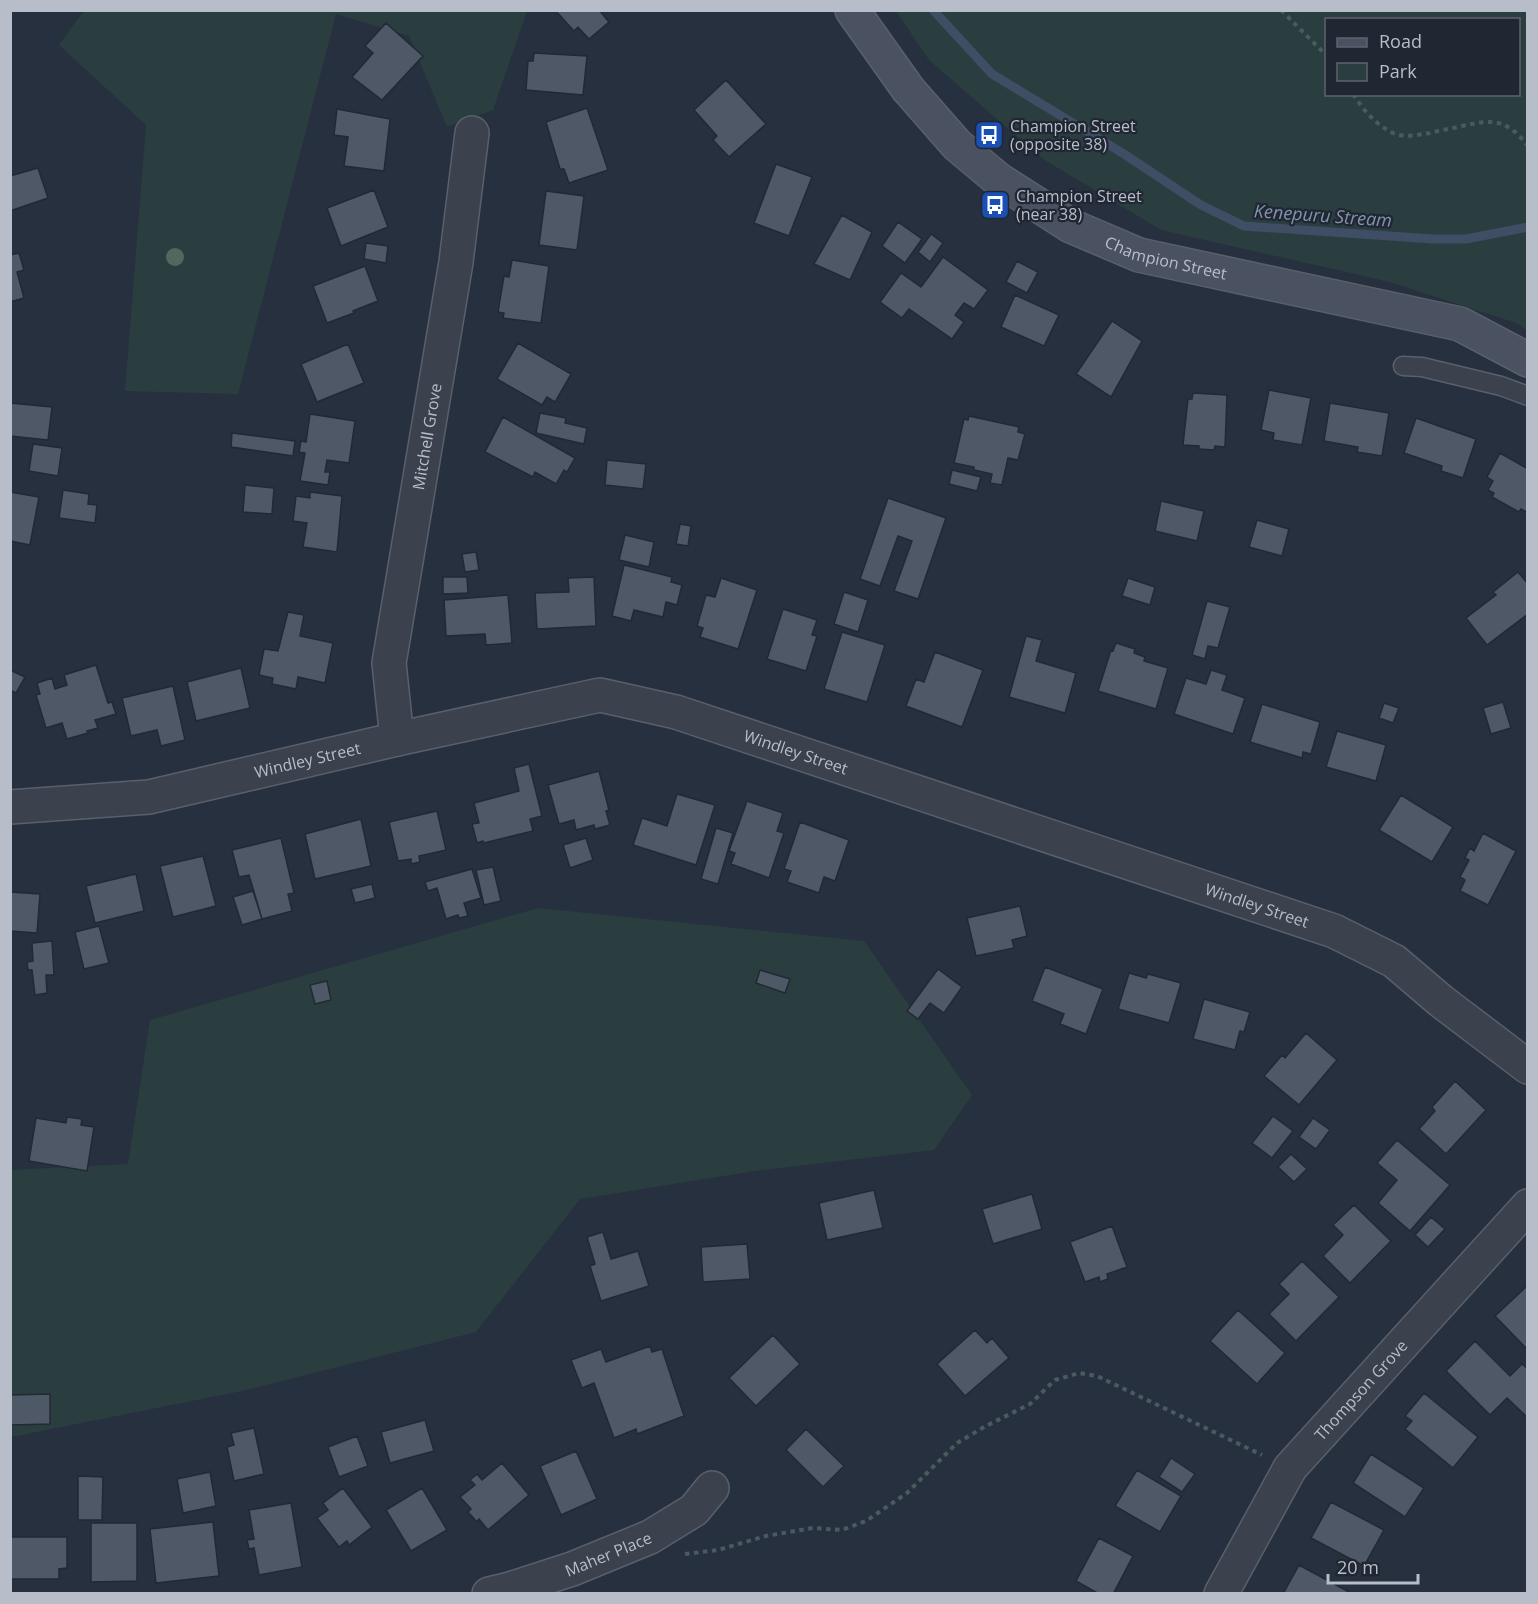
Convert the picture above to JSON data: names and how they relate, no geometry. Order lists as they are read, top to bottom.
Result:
{
  "streets": {
    "main road": ["Champion Street"],
    "street": [
      "Mitchell Grove",
      "Windley Street",
      "Thompson Grove",
      "Maher Place"
    ]
  },
  "crossings": [
    ["Mitchell Grove", "Windley Street"]
  ],
  "water": ["Kenepuru Stream"],
  "places": {
    "bus stop": ["Champion Street (opposite 38)", "Champion Street (near 38)"]
  },
  "legend": ["Road", "Park"],
  "scale_bar": "20 m"
}
